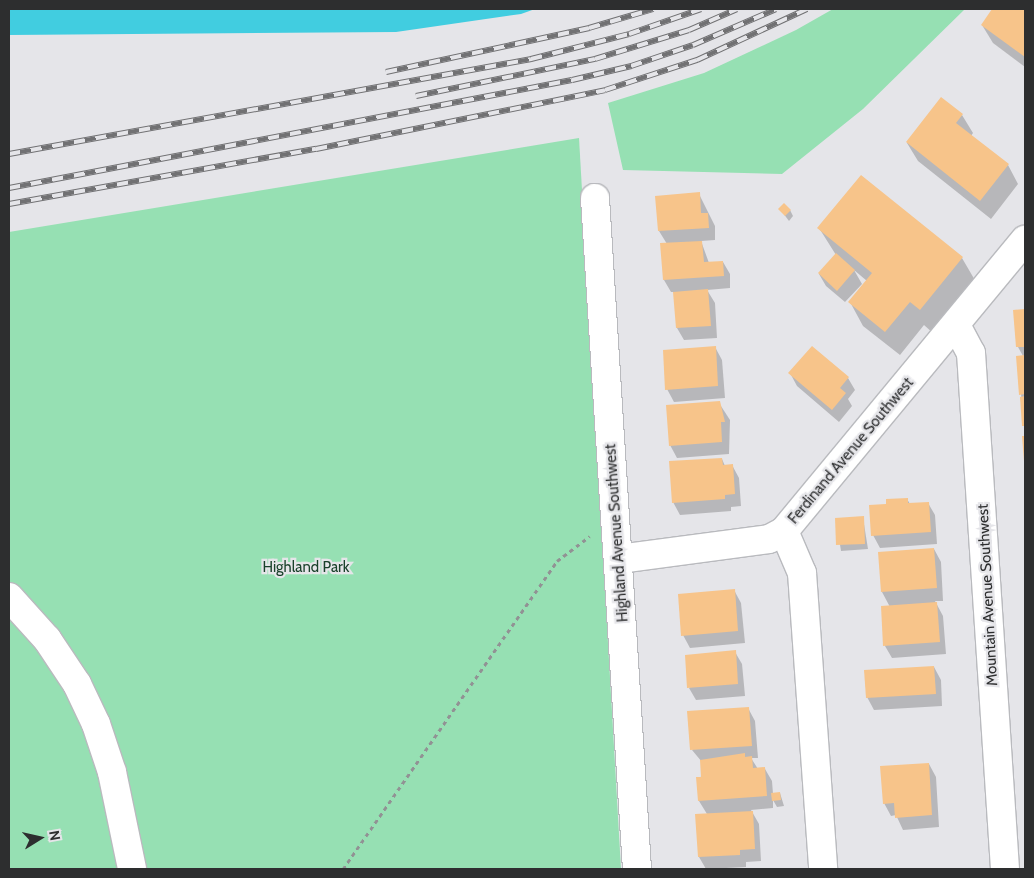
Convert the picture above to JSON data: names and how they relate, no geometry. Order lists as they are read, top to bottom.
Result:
{
  "streets": {
    "street": ["Ferdinand Avenue Southwest", "Highland Avenue Southwest", "Mountain Avenue Southwest"]
  },
  "crossings": [
    ["Ferdinand Avenue Southwest", "Highland Avenue Southwest"],
    ["Ferdinand Avenue Southwest", "Mountain Avenue Southwest"]
  ],
  "parks": ["Highland Park"],
  "north": "right"
}
